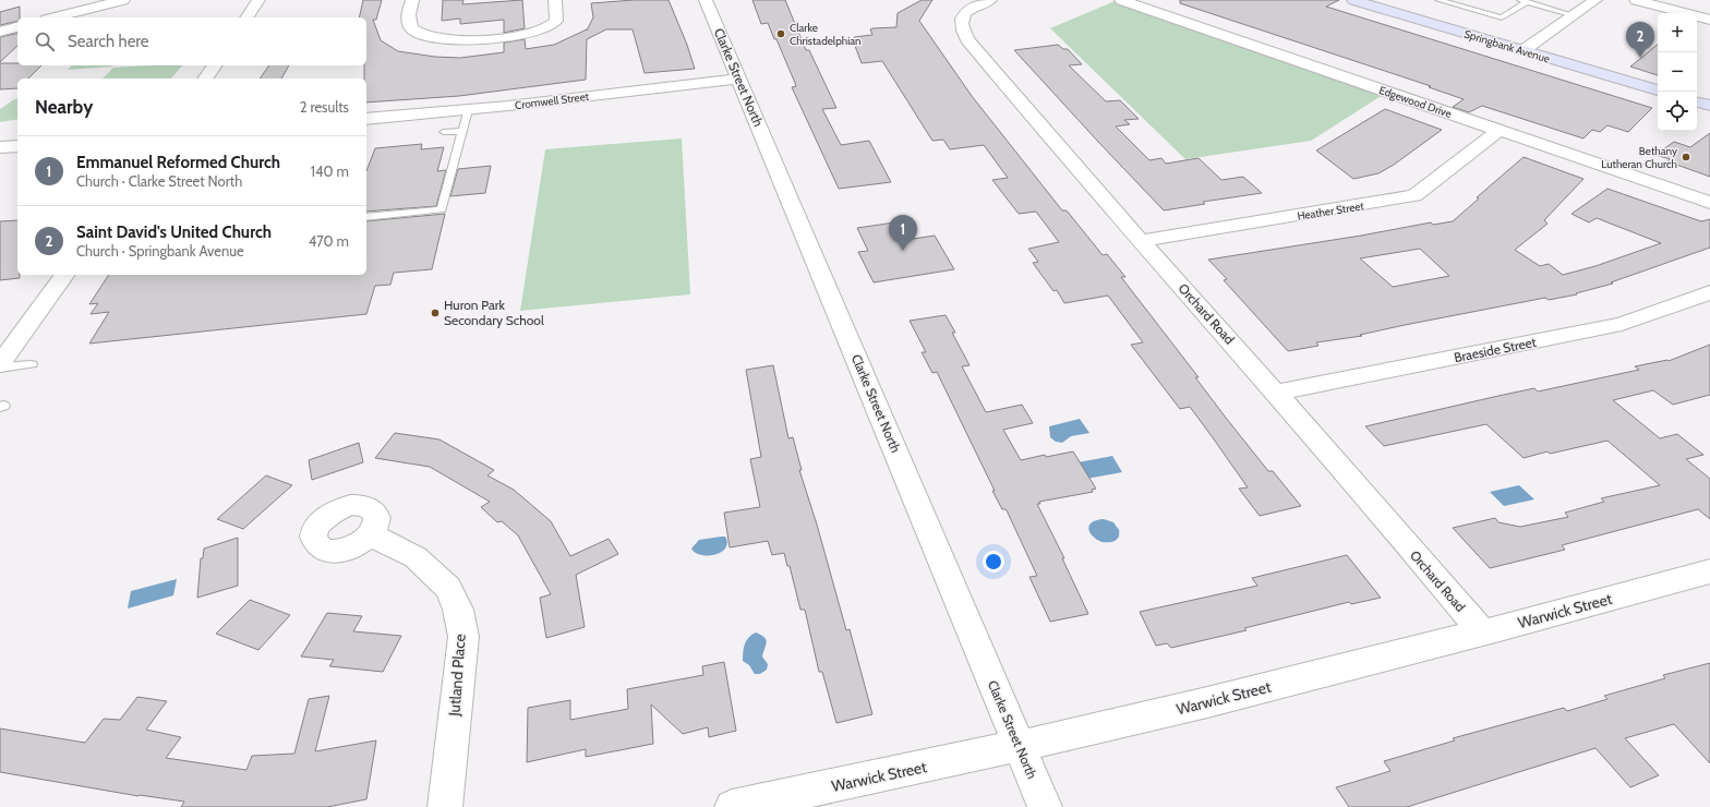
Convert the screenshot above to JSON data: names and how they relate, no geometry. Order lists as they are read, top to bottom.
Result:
{
  "streets": {
    "main road": ["Springbank Avenue"],
    "street": [
      "Clarke Street North",
      "Cromwell Street",
      "Edgewood Drive",
      "Heather Street",
      "Orchard Road",
      "Braeside Street",
      "Warwick Street",
      "Jutland Place"
    ]
  },
  "crossings": [
    ["Clarke Street North", "Cromwell Street"],
    ["Clarke Street North", "Warwick Street"],
    ["Edgewood Drive", "Heather Street"],
    ["Heather Street", "Orchard Road"],
    ["Orchard Road", "Braeside Street"],
    ["Orchard Road", "Warwick Street"]
  ],
  "places": ["Clarke Christadelphian", "Bethany Lutheran Church", "Huron Park Secondary School"],
  "page": {
    "map_buttons": ["+", "−"],
    "search": "Search here",
    "pins": ["2", "1"],
    "heading": ["Nearby", "2 results"],
    "list": [
      {
        "mark": "1",
        "name": "Emmanuel Reformed Church",
        "note": "Church · Clarke Street North",
        "value": "140 m"
      },
      {
        "mark": "2",
        "name": "Saint David's United Church",
        "note": "Church · Springbank Avenue",
        "value": "470 m"
      }
    ]
  }
}
